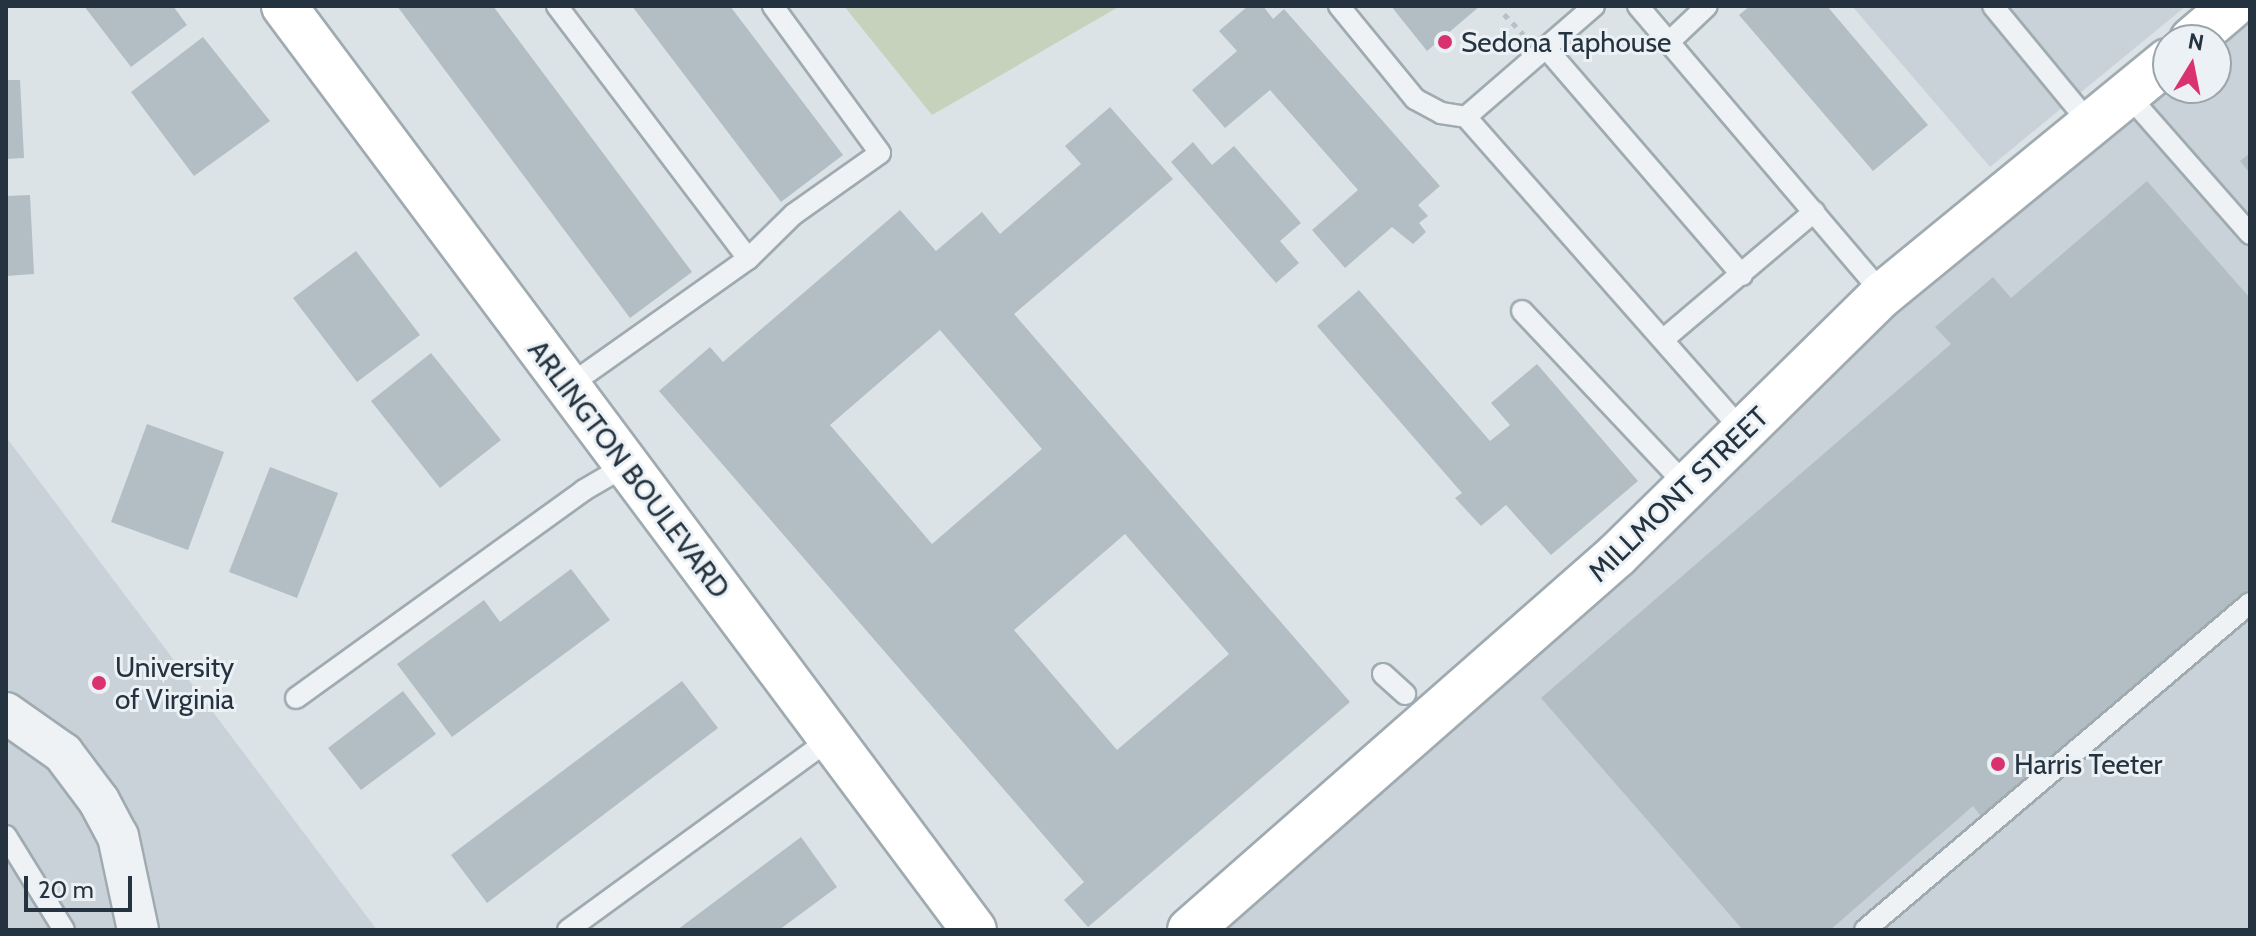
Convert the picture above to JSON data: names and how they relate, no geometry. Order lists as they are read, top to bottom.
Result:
{
  "streets": {
    "street": ["ARLINGTON BOULEVARD", "MILLMONT STREET"]
  },
  "places": ["Sedona Taphouse", "University of Virginia", "Harris Teeter"],
  "scale_bar": "20 m",
  "north": "top"
}
